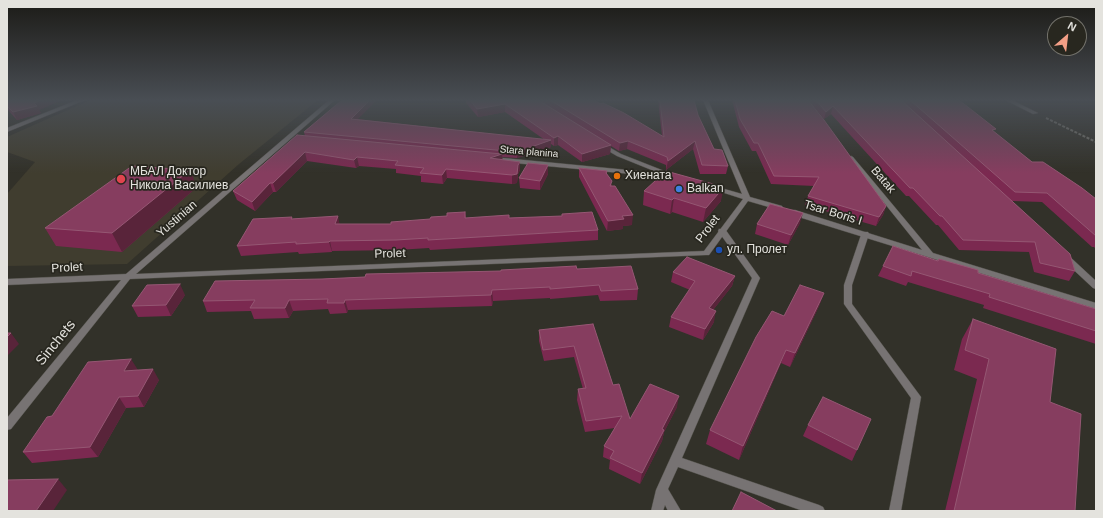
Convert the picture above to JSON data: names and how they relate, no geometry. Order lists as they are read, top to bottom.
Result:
{
  "streets": {
    "street": [
      "Stara planina",
      "Batak",
      "Tsar Boris I",
      "Yustinian",
      "Prolet",
      "Sinchets"
    ]
  },
  "crossings": [
    ["Batak", "Tsar Boris I"],
    ["Tsar Boris I", "Prolet"],
    ["Yustinian", "Prolet"],
    ["Yustinian", "Sinchets"],
    ["Prolet", "Sinchets"]
  ],
  "places": [
    "Хиената",
    "МБАЛ Доктор Никола Василиев",
    "Balkan",
    "ул. Пролет"
  ],
  "north": "top right"
}
